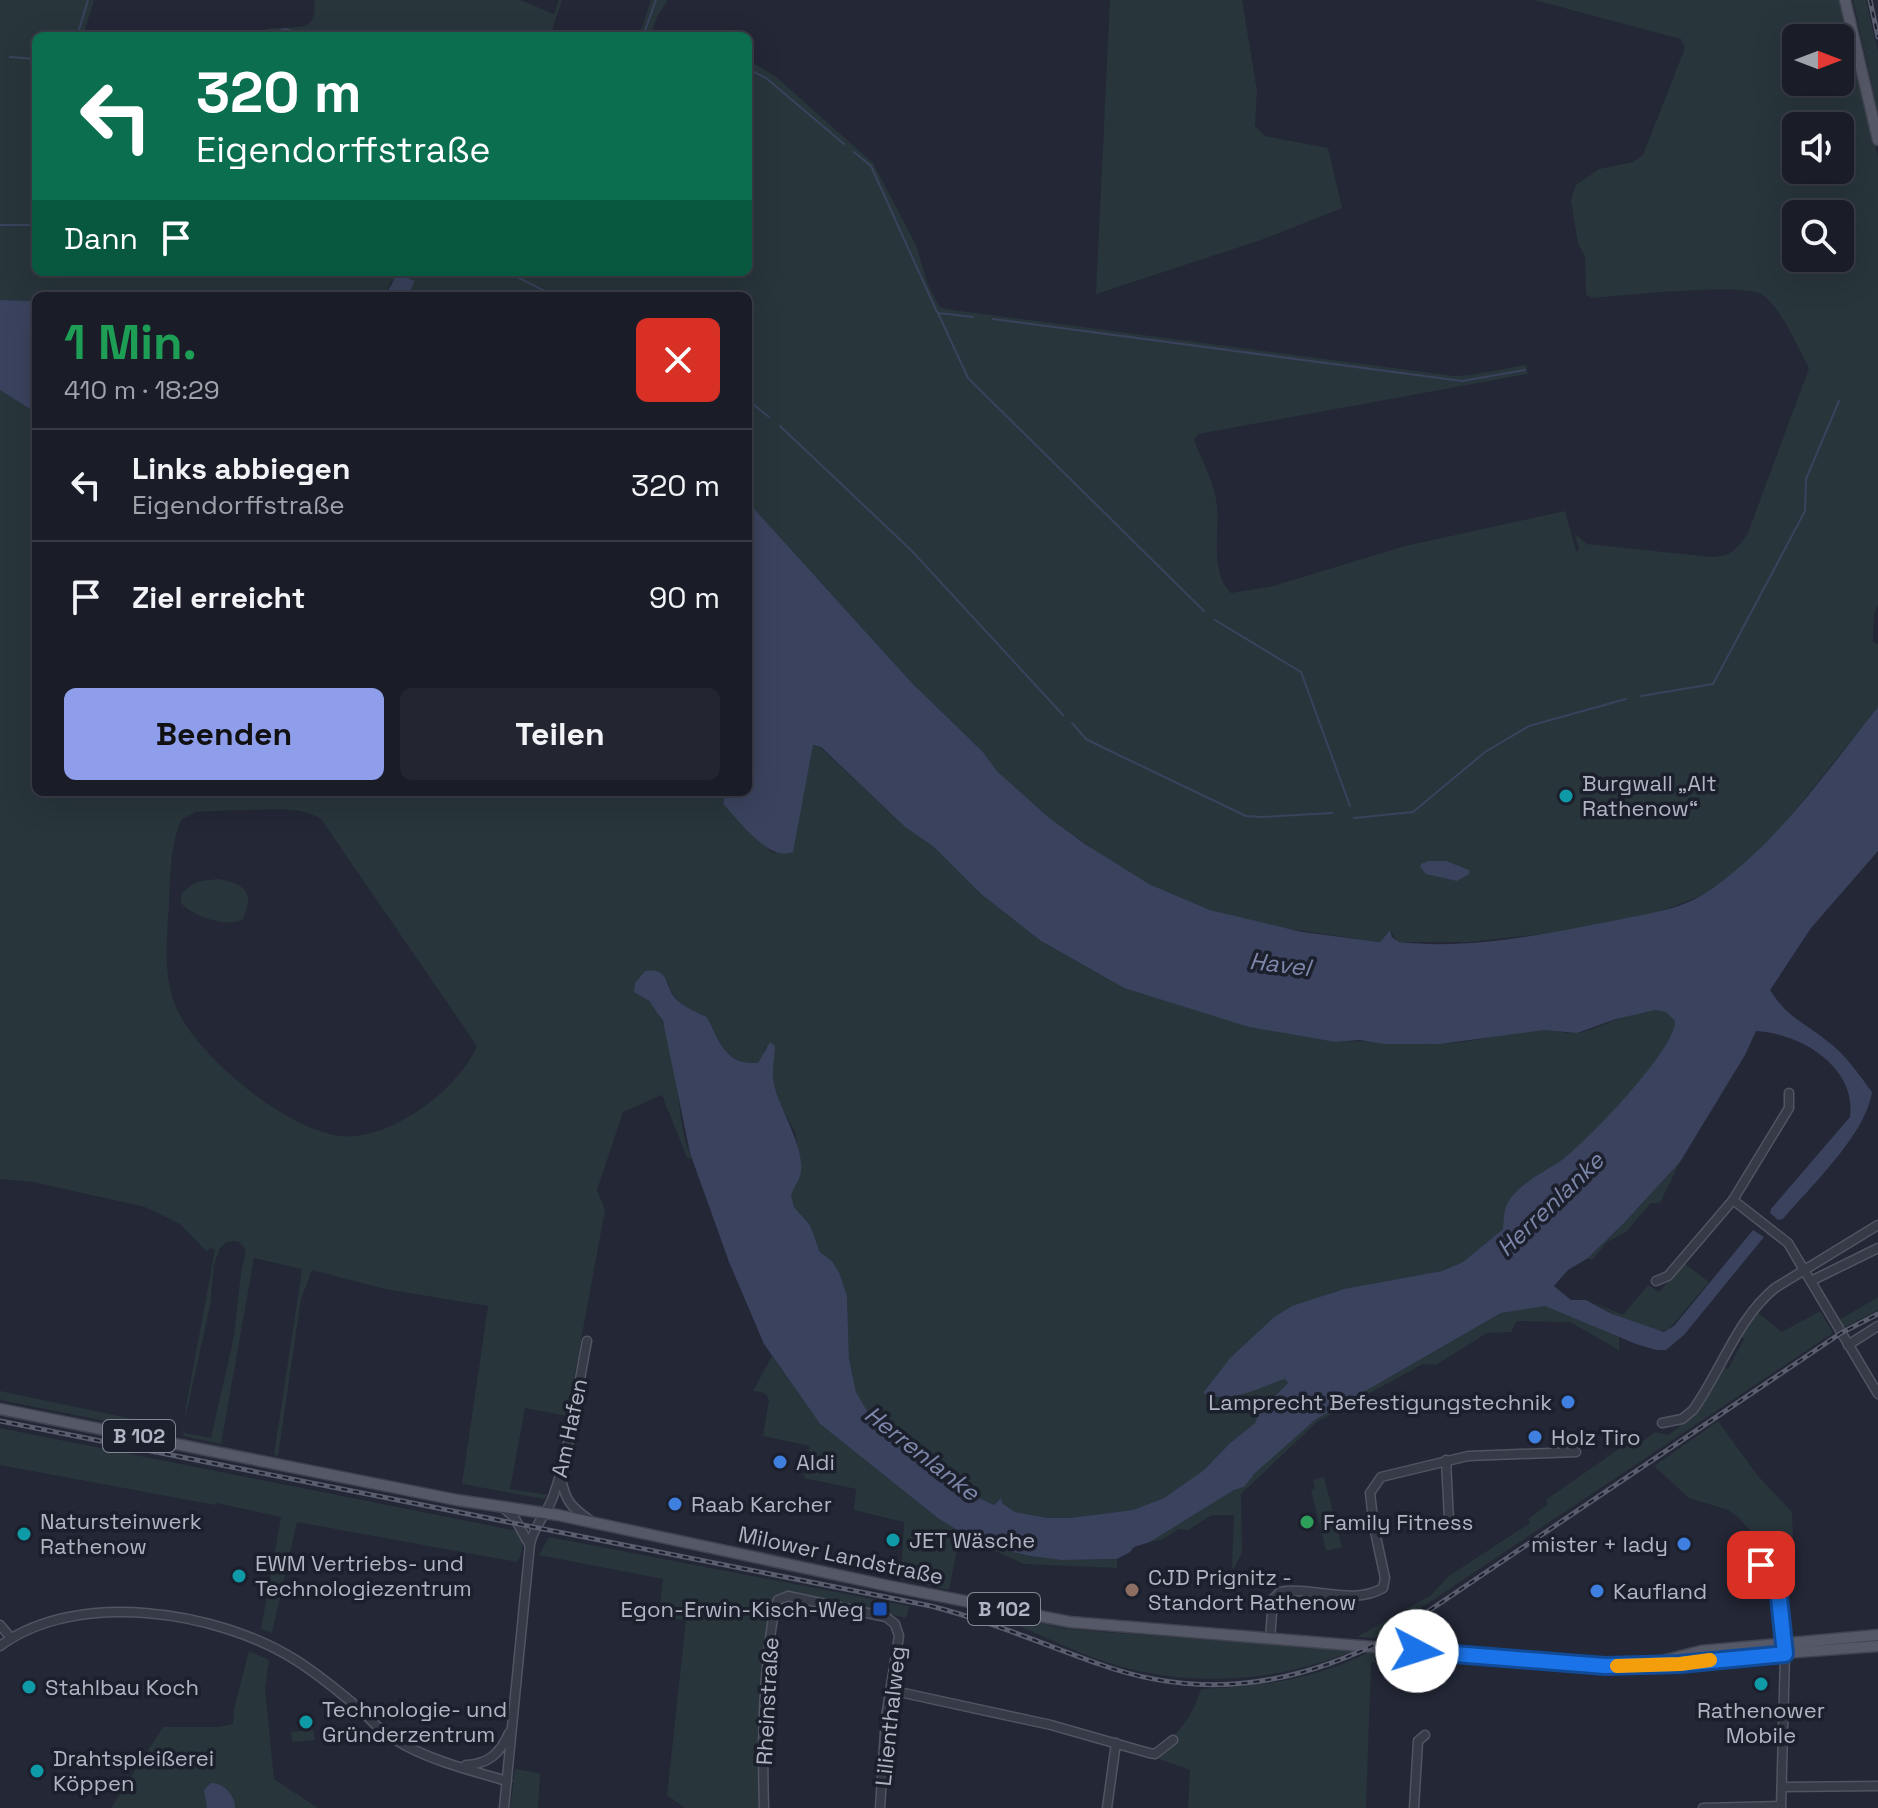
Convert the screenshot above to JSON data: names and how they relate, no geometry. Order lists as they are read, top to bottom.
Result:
{
  "streets": {
    "main road": ["B 102", "Milower Landstraße"],
    "street": ["Am Hafen", "Rheinstraße", "Lilienthalweg"]
  },
  "crossings": [
    ["Am Hafen", "Milower Landstraße"],
    ["Rheinstraße", "Lilienthalweg"]
  ],
  "water": ["Havel", "Herrenlanke"],
  "places": {
    "other": [
      "Burgwall „Alt Rathenow“",
      "Lamprecht Befestigungstechnik",
      "Holz Tiro",
      "Aldi",
      "Raab Karcher",
      "Family Fitness",
      "Natursteinwerk Rathenow",
      "JET Wäsche",
      "mister + lady",
      "EWM Vertriebs- und Technologiezentrum",
      "CJD Prignitz - Standort Rathenow",
      "Kaufland",
      "Rathenower Mobile",
      "Stahlbau Koch",
      "Technologie- und Gründerzentrum",
      "Drahtspleißerei Köppen"
    ],
    "transit": ["Egon-Erwin-Kisch-Weg"]
  },
  "north": "right",
  "page": {
    "turn": ["320 m", "Eigendorffstraße"],
    "then": "Dann",
    "heading": ["1 Min.", "410 m · 18:29"],
    "list": [
      {
        "name": "Links abbiegen",
        "note": "Eigendorffstraße",
        "value": "320 m"
      },
      {
        "name": "Ziel erreicht",
        "value": "90 m"
      }
    ],
    "buttons": ["Beenden", "Teilen"]
  }
}
